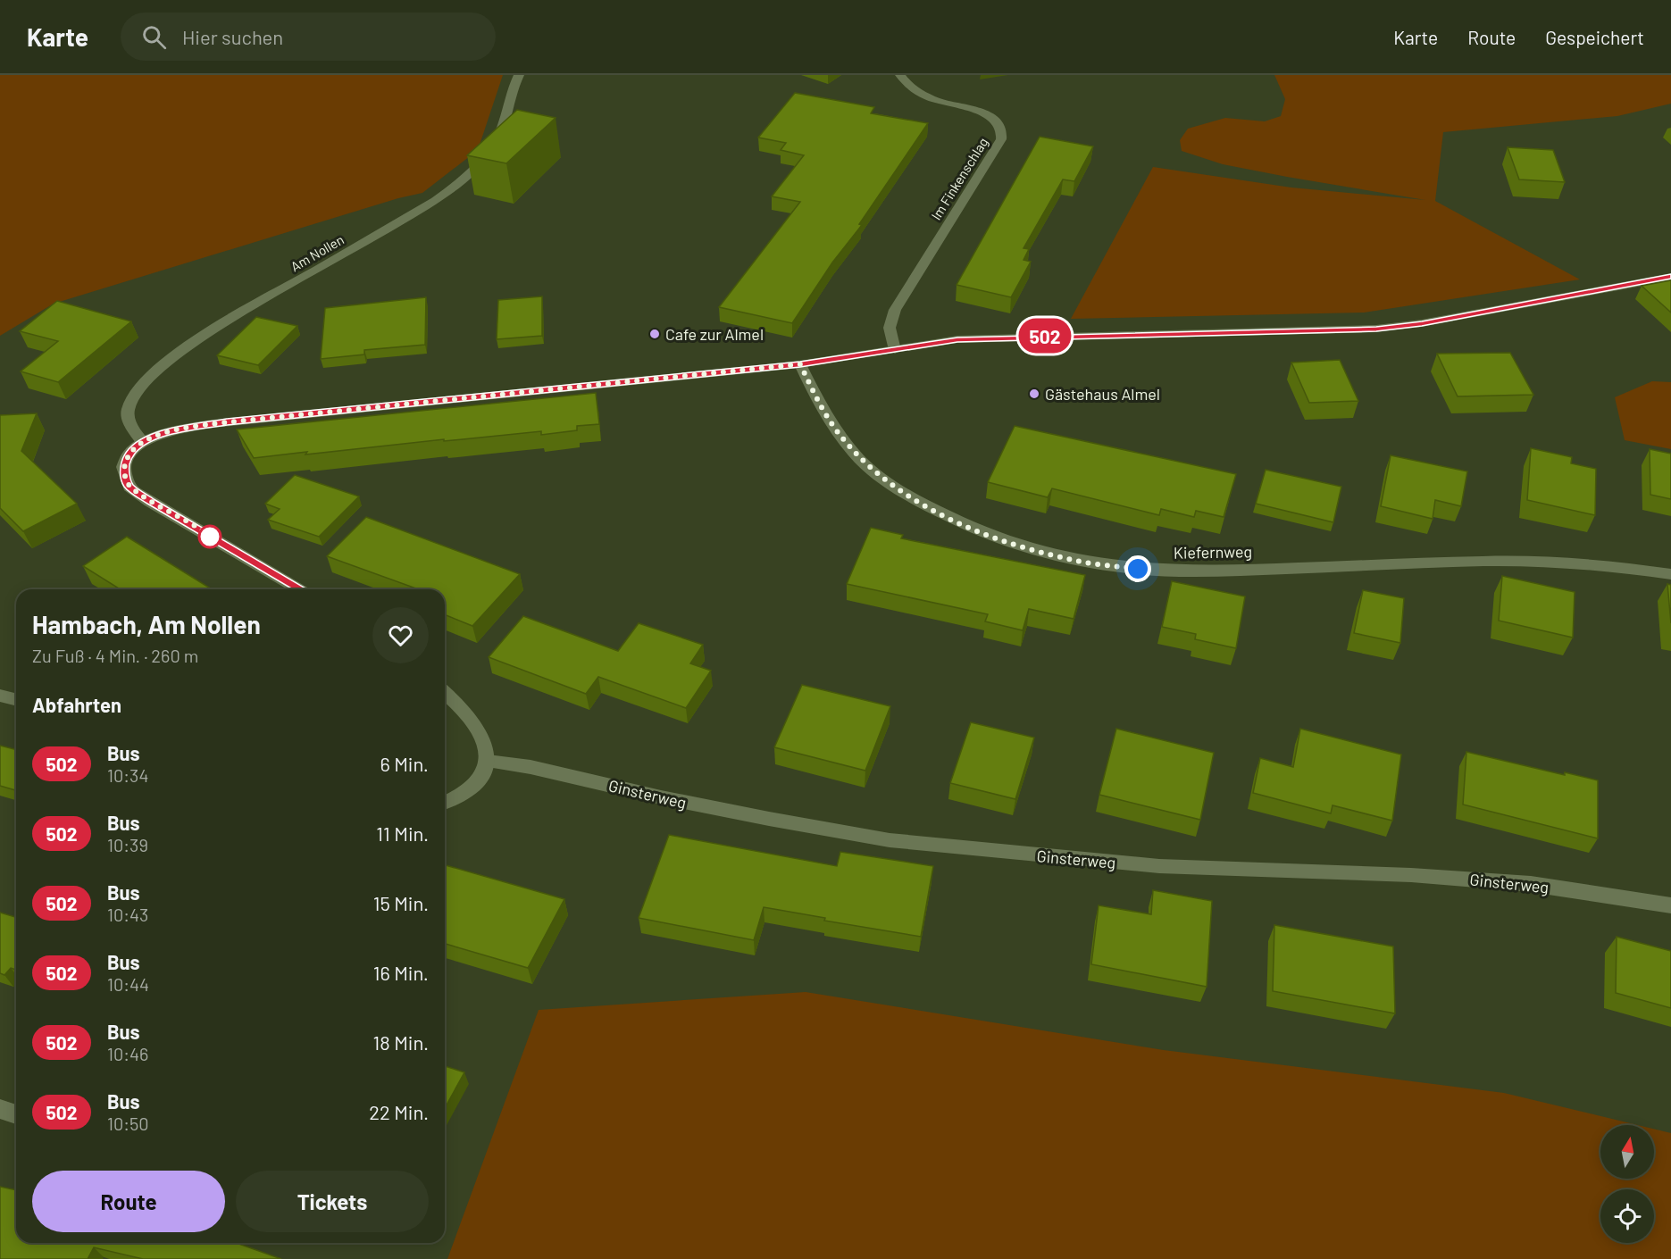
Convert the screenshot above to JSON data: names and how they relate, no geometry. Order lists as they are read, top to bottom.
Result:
{
  "streets": {
    "street": [
      "Im Finkenschlag",
      "Am Nollen",
      "Kiefernweg",
      "Ginsterweg"
    ]
  },
  "places": ["Cafe zur Almel", "Gästehaus Almel"],
  "lines": ["bus line 502"],
  "north": "top",
  "page": {
    "header": "Karte",
    "search": "Hier suchen",
    "nav": ["Karte", "Route", "Gespeichert"],
    "on_map": "502",
    "heading": [
      ["Hambach, Am Nollen", "Zu Fuß · 4 Min. · 260 m"],
      "Abfahrten"
    ],
    "list": [
      {
        "mark": "502",
        "name": "Bus",
        "note": "10:34",
        "value": "6 Min."
      },
      {
        "mark": "502",
        "name": "Bus",
        "note": "10:39",
        "value": "11 Min."
      },
      {
        "mark": "502",
        "name": "Bus",
        "note": "10:43",
        "value": "15 Min."
      },
      {
        "mark": "502",
        "name": "Bus",
        "note": "10:44",
        "value": "16 Min."
      },
      {
        "mark": "502",
        "name": "Bus",
        "note": "10:46",
        "value": "18 Min."
      },
      {
        "mark": "502",
        "name": "Bus",
        "note": "10:50",
        "value": "22 Min."
      }
    ],
    "buttons": ["Route", "Tickets"]
  }
}
